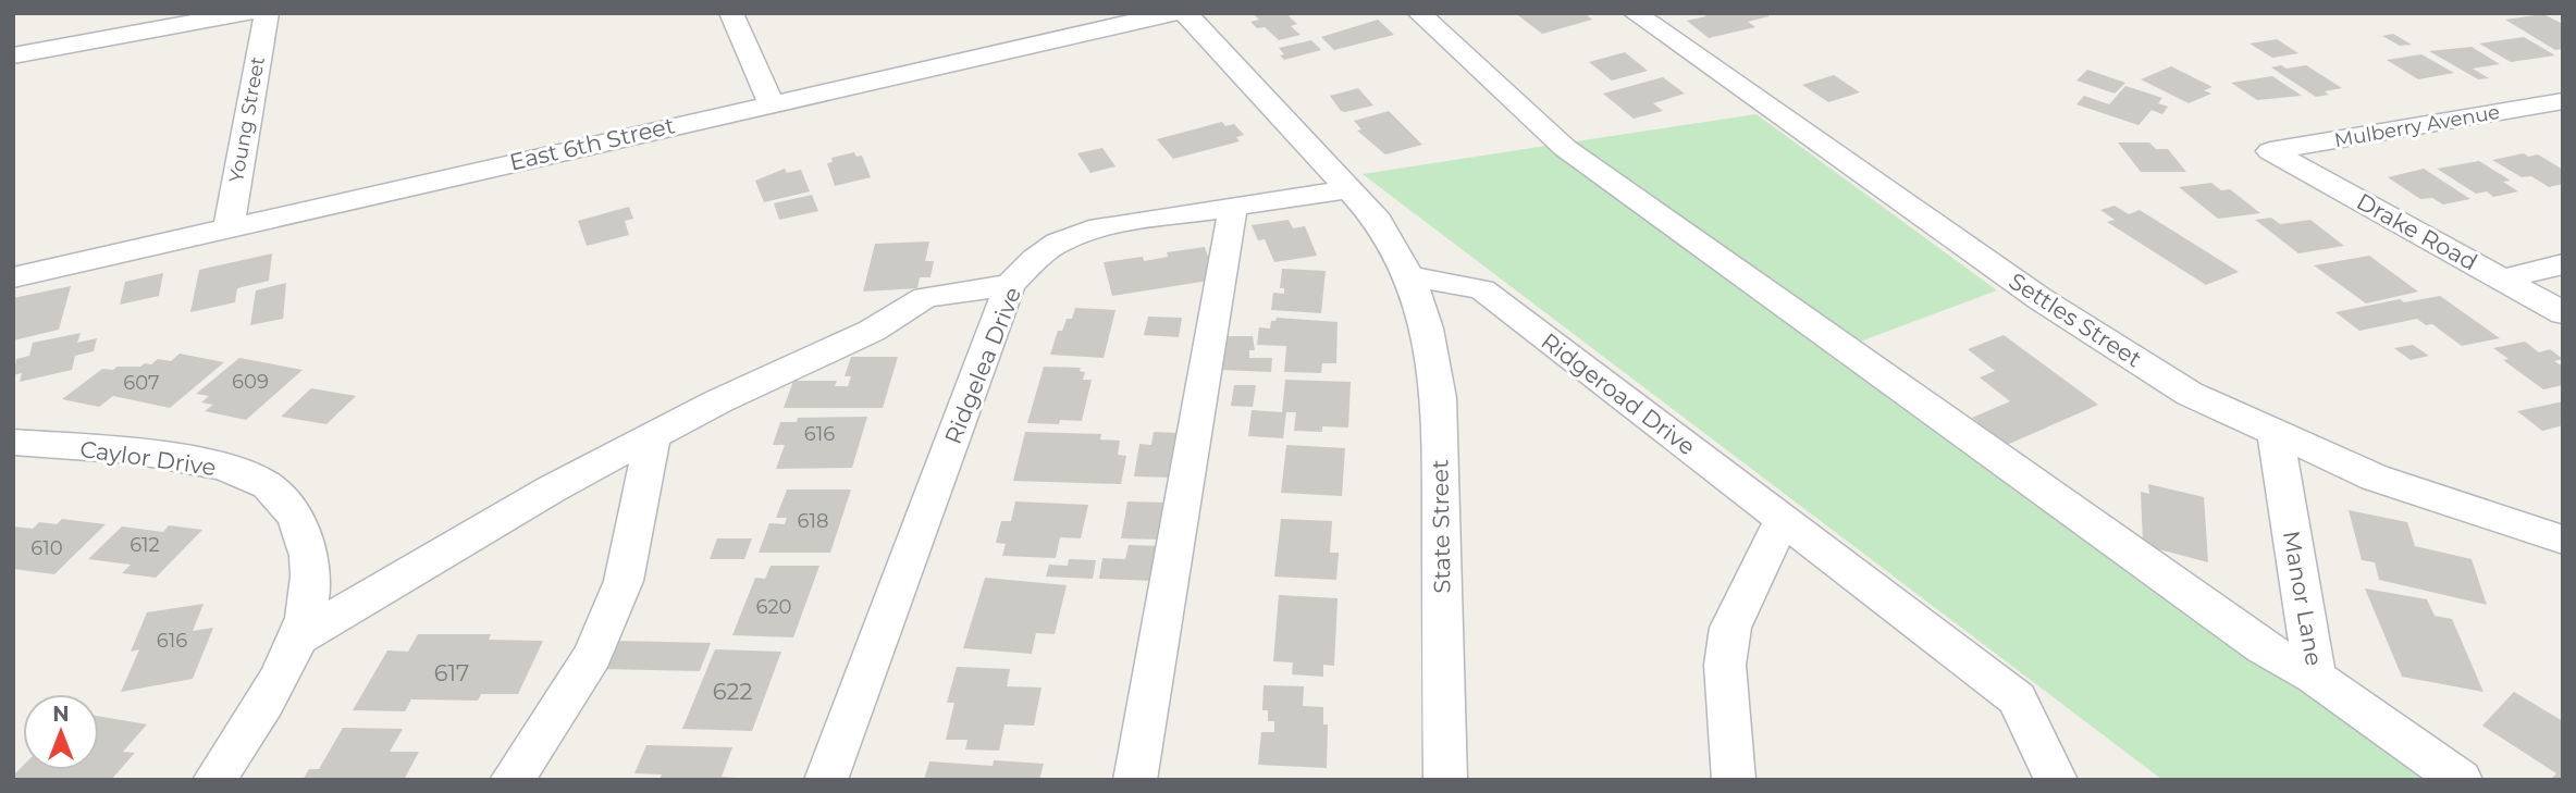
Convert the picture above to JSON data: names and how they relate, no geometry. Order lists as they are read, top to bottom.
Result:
{
  "streets": {
    "street": [
      "Young Street",
      "Mulberry Avenue",
      "East 6th Street",
      "Drake Road",
      "Settles Street",
      "Ridgelea Drive",
      "Ridgeroad Drive",
      "Caylor Drive",
      "State Street",
      "Manor Lane"
    ]
  },
  "crossings": [
    ["Young Street", "East 6th Street"],
    ["Mulberry Avenue", "Drake Road"],
    ["Settles Street", "Manor Lane"],
    ["Ridgeroad Drive", "State Street"]
  ],
  "house_numbers": [
    "609",
    "607",
    "616",
    "618",
    "612",
    "610",
    "620",
    "616",
    "617",
    "622"
  ],
  "north": "top"
}
